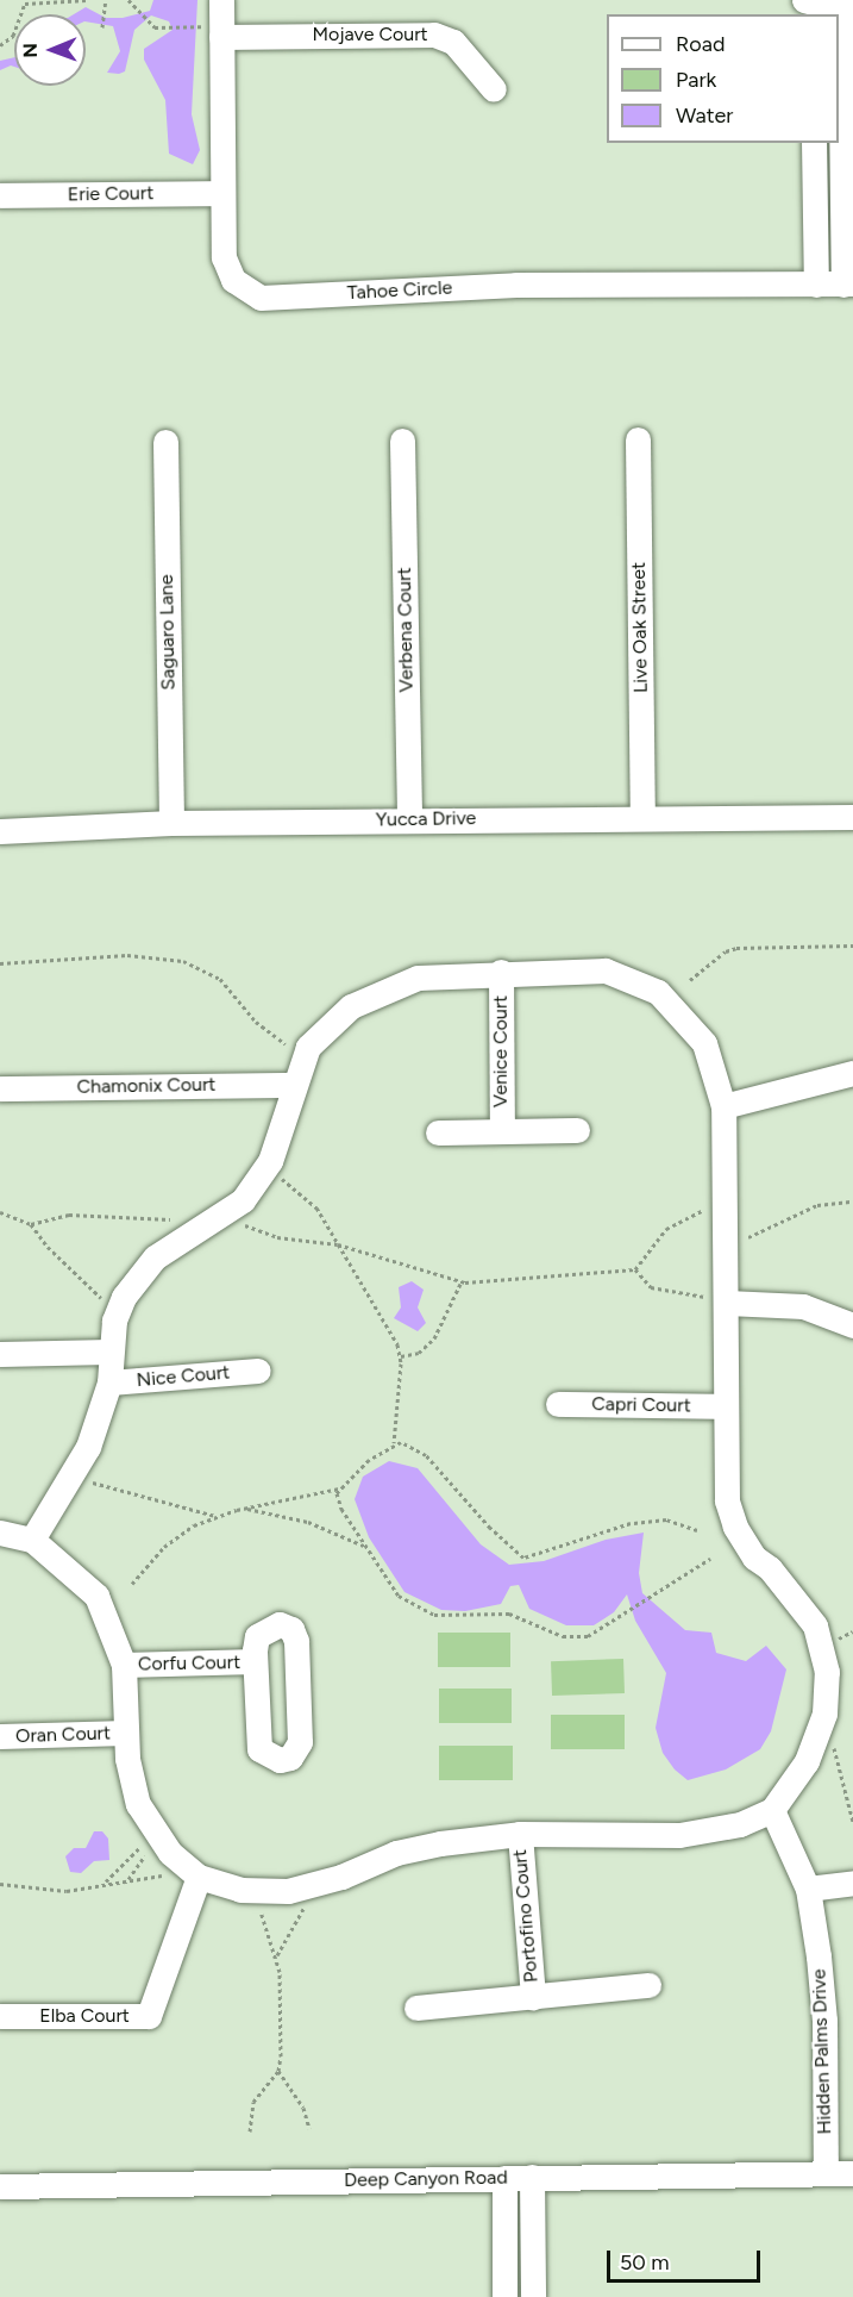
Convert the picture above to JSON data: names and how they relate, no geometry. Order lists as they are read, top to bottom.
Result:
{
  "streets": {
    "street": [
      "Mojave Court",
      "Erie Court",
      "Tahoe Circle",
      "Live Oak Street",
      "Verbena Court",
      "Saguaro Lane",
      "Yucca Drive",
      "Venice Court",
      "Chamonix Court",
      "Nice Court",
      "Capri Court",
      "Corfu Court",
      "Oran Court",
      "Portofino Court",
      "Elba Court",
      "Hidden Palms Drive",
      "Deep Canyon Road"
    ]
  },
  "crossings": [
    ["Mojave Court", "Tahoe Circle"],
    ["Erie Court", "Tahoe Circle"],
    ["Live Oak Street", "Yucca Drive"],
    ["Verbena Court", "Yucca Drive"],
    ["Saguaro Lane", "Yucca Drive"],
    ["Hidden Palms Drive", "Deep Canyon Road"]
  ],
  "legend": ["Road", "Park", "Water"],
  "scale_bar": "50 m",
  "north": "left"
}
